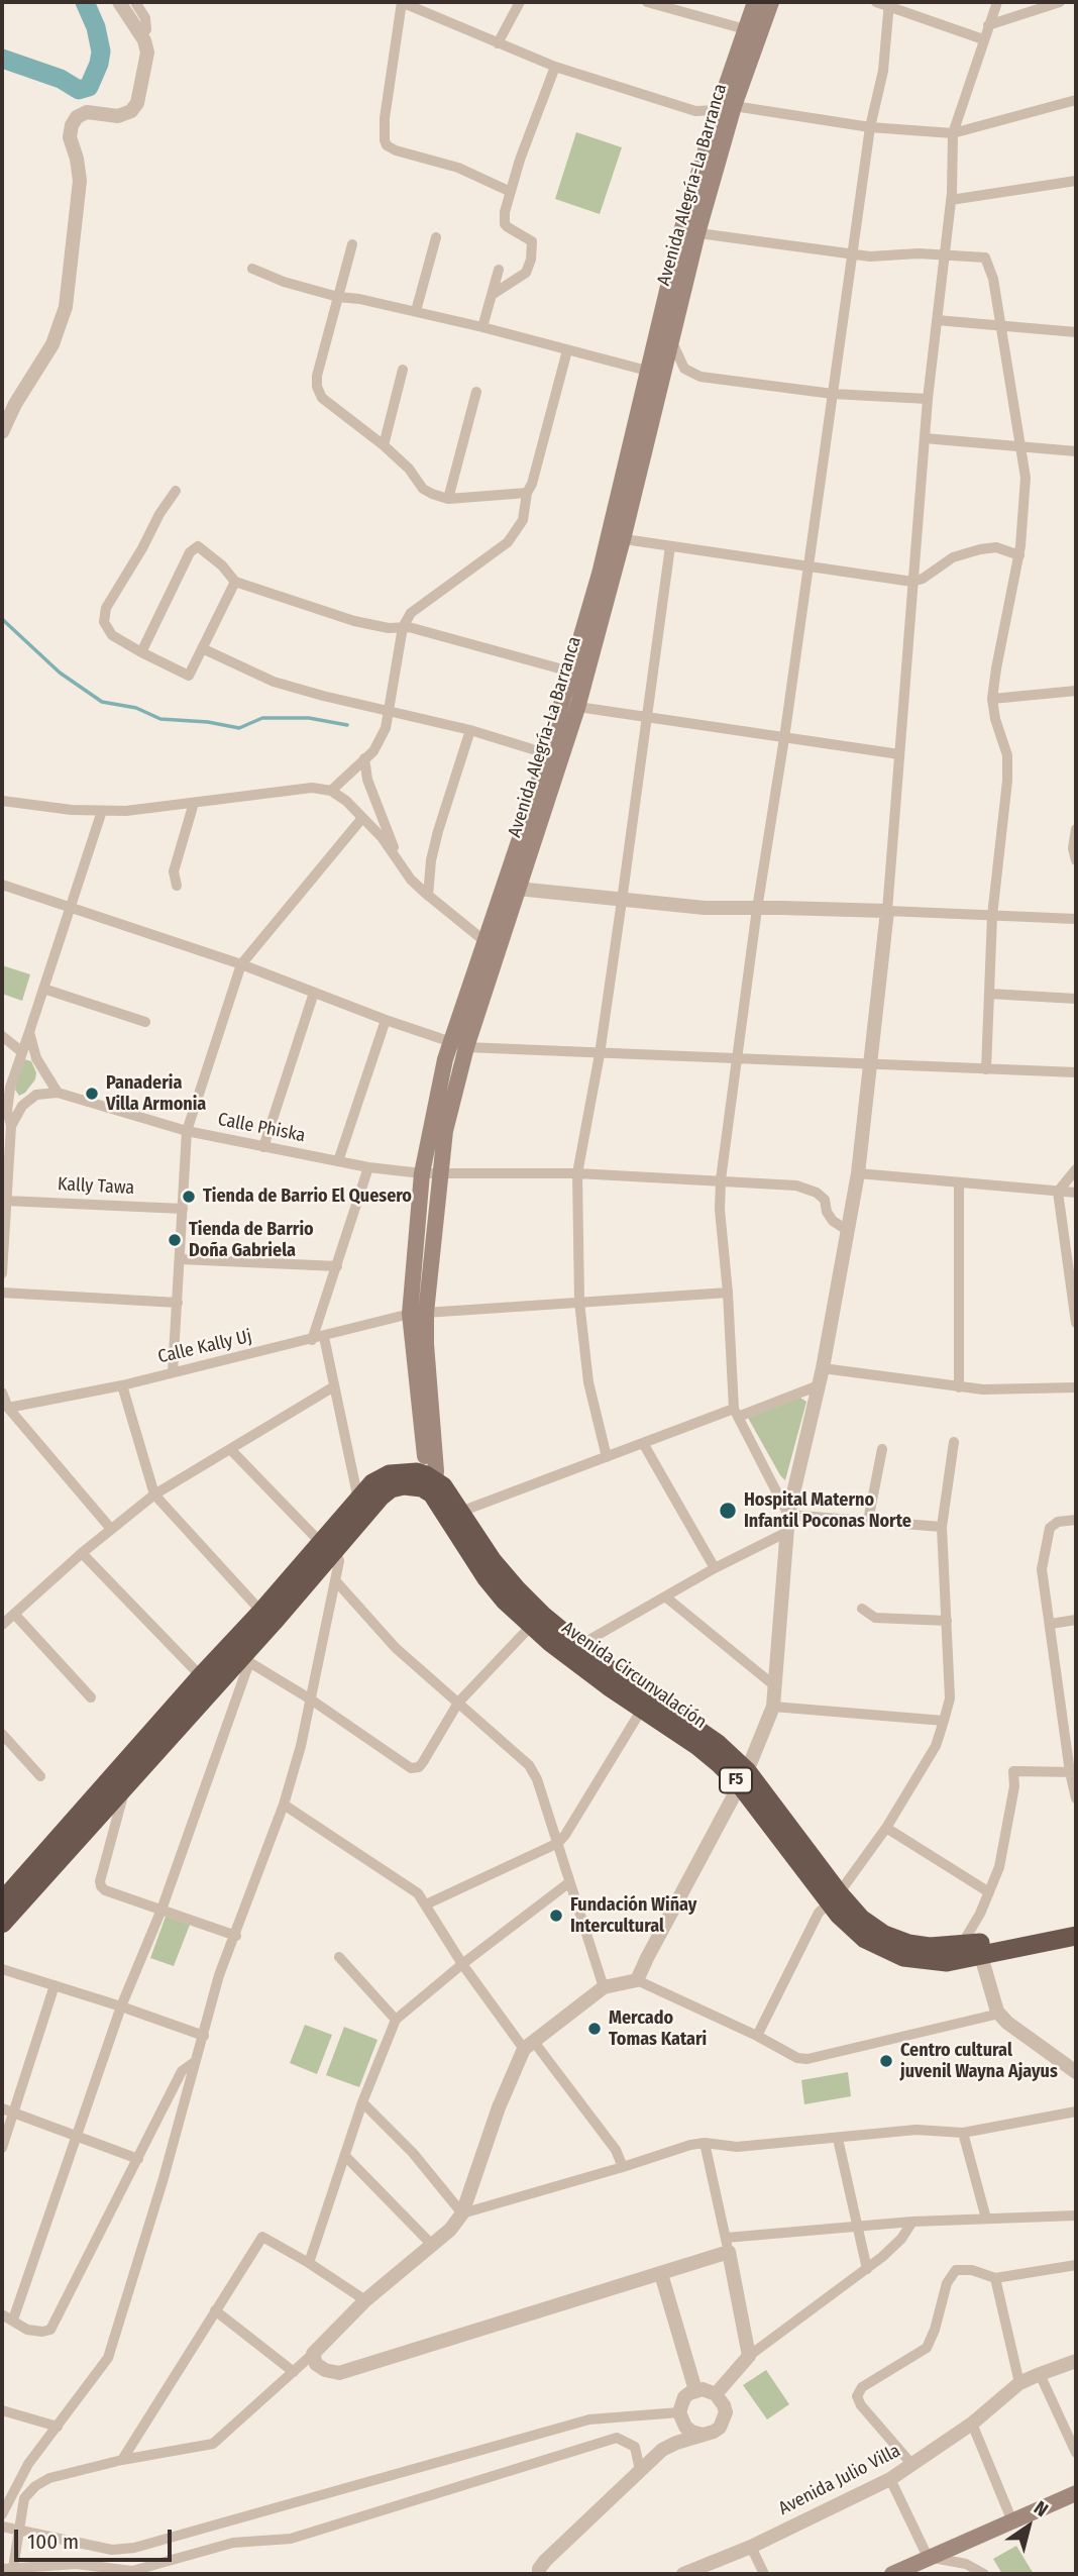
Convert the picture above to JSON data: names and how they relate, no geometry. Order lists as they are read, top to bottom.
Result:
{
  "streets": {
    "highway": ["Avenida Circunvalación", "F5"],
    "main road": ["Avenida Alegría-La Barranca"],
    "street": [
      "Calle Phiska",
      "Kally Tawa",
      "Calle Kally Uj",
      "Avenida Julio Villa"
    ]
  },
  "crossings": [
    ["Avenida Alegría-La Barranca", "Calle Phiska"],
    ["Avenida Alegría-La Barranca", "Calle Kally Uj"],
    ["Avenida Alegría-La Barranca", "Avenida Circunvalación"]
  ],
  "places": [
    "Panaderia Villa Armonia",
    "Tienda de Barrio El Quesero",
    "Tienda de Barrio Doña Gabriela",
    "Hospital Materno Infantil Poconas Norte",
    "Fundación Wiñay Intercultural",
    "Mercado Tomas Katari",
    "Centro cultural juvenil Wayna Ajayus"
  ],
  "scale_bar": "100 m",
  "north": "top right"
}
